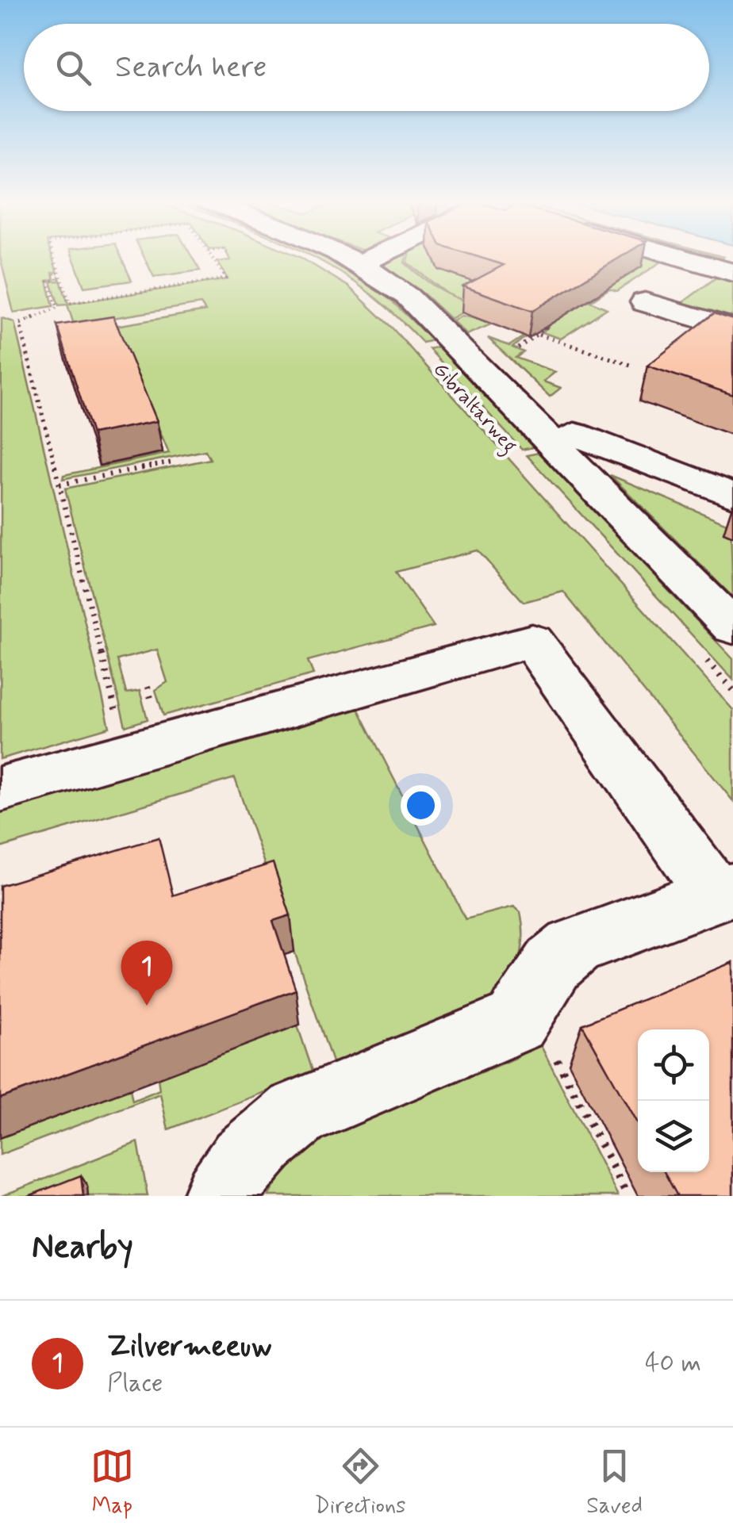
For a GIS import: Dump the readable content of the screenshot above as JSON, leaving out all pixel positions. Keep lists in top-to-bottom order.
{
  "streets": {
    "street": ["Gibraltarweg"]
  },
  "page": {
    "search": "Search here",
    "pins": "1",
    "heading": "Nearby",
    "list": [
      {
        "mark": "1",
        "name": "Zilvermeeuw",
        "note": "Place",
        "value": "40 m"
      }
    ],
    "nav": ["Map", "Directions", "Saved"]
  }
}
